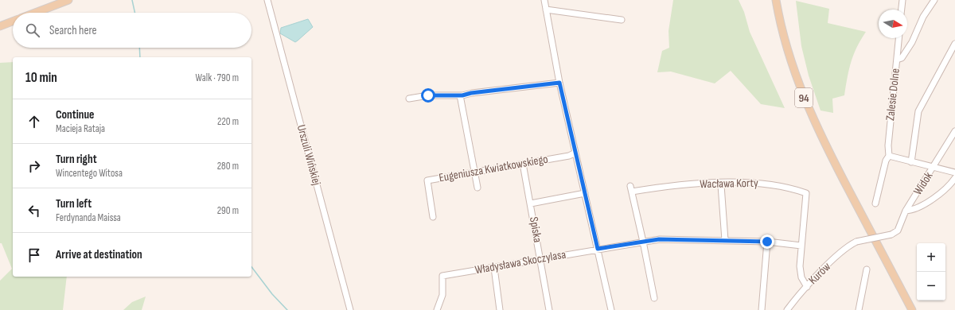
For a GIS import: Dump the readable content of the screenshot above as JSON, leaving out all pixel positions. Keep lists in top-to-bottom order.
{
  "streets": {
    "main road": ["94"],
    "street": [
      "Zalesie Dolne",
      "Urszuli Wińskiej",
      "Eugeniusza Kwiatkowskiego",
      "Wacława Korty",
      "Widok",
      "Spiska",
      "Władysława Skoczylasa",
      "Kurów"
    ]
  },
  "crossings": [
    ["Wacława Korty", "Władysława Skoczylasa"],
    ["Wacława Korty", "Kurów"],
    ["Widok", "Kurów"],
    ["Spiska", "Władysława Skoczylasa"]
  ],
  "north": "right",
  "page": {
    "search": "Search here",
    "heading": ["10 min", "Walk · 790 m"],
    "list": [
      ["Continue", "Macieja Rataja", "220 m"],
      ["Turn right", "Wincentego Witosa", "280 m"],
      ["Turn left", "Ferdynanda Maissa", "290 m"],
      "Arrive at destination"
    ],
    "map_buttons": ["+", "−"]
  }
}
